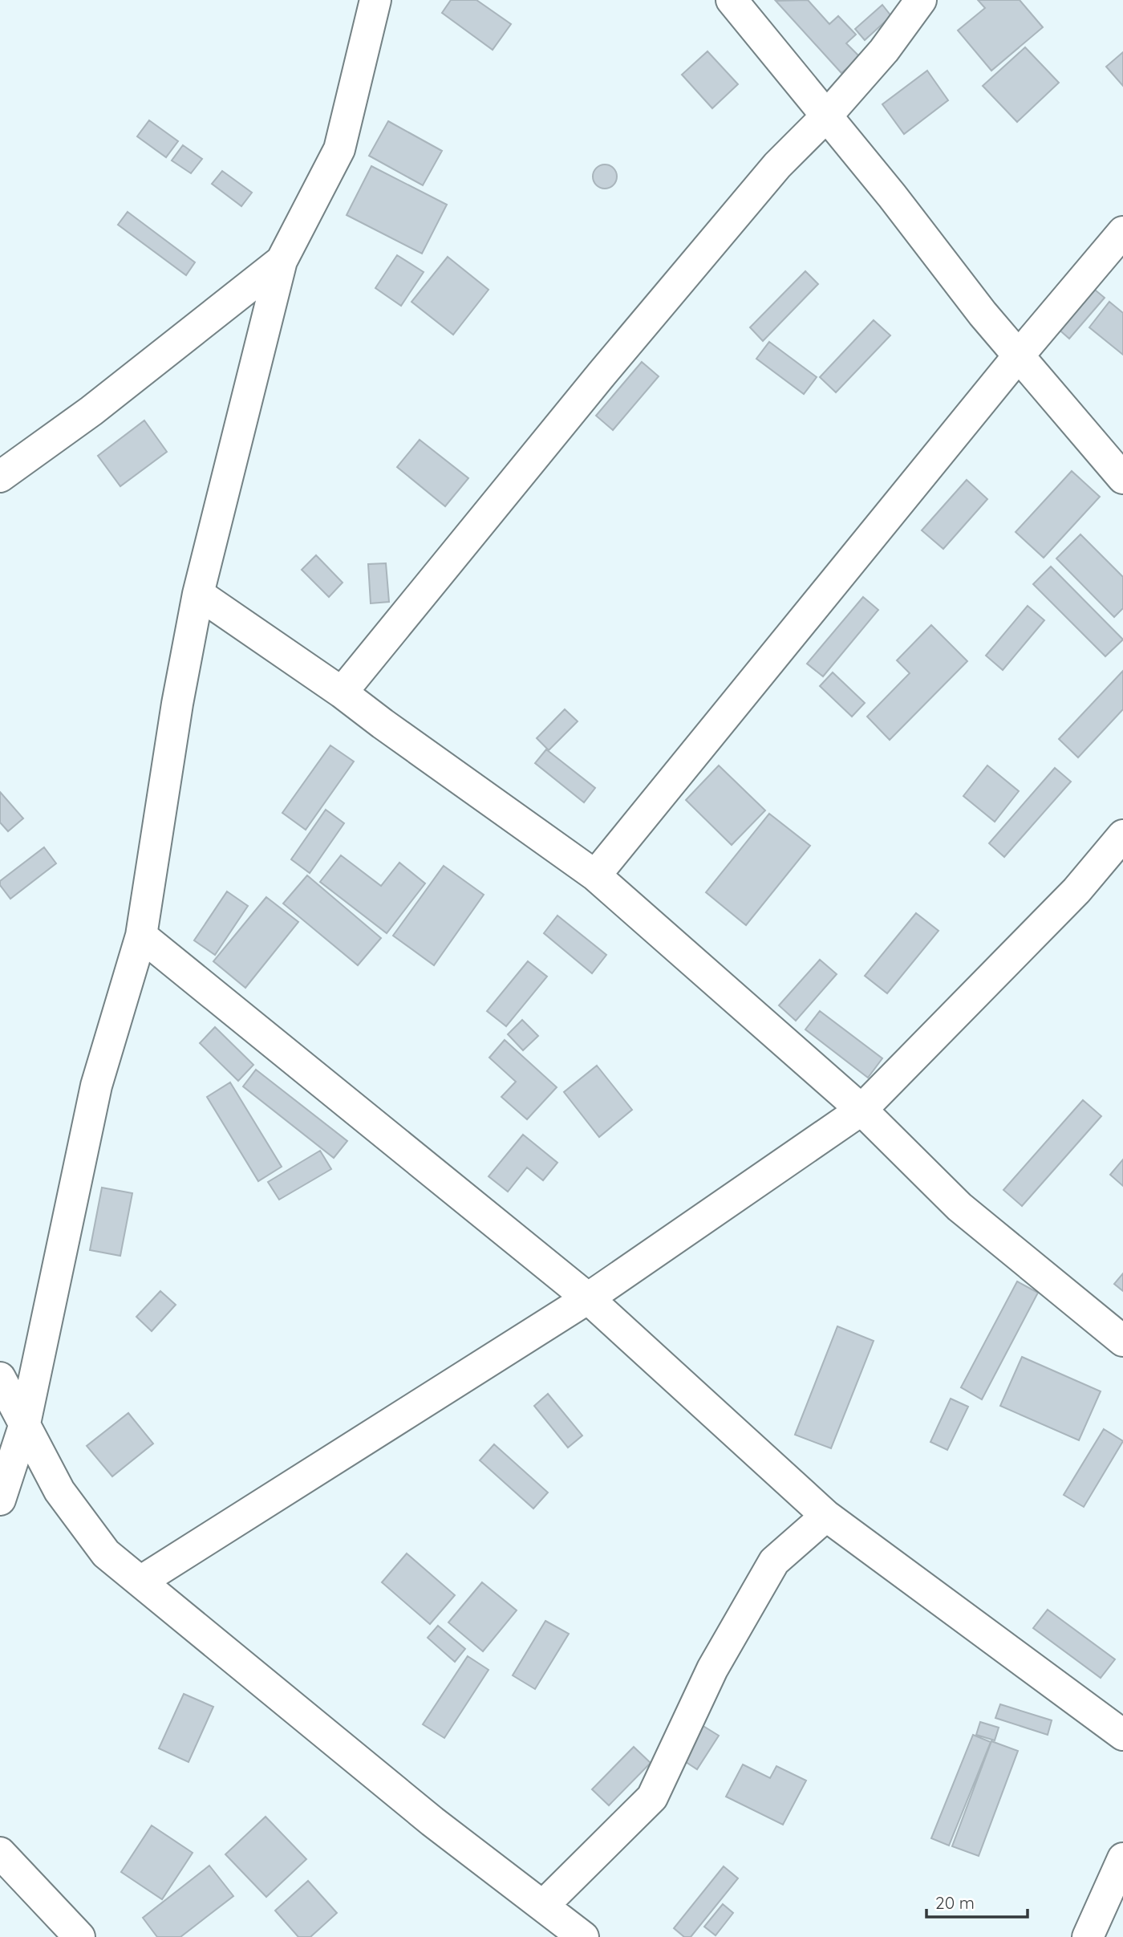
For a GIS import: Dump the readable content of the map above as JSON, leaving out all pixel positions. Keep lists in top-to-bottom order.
{
  "scale_bar": "20 m"
}
